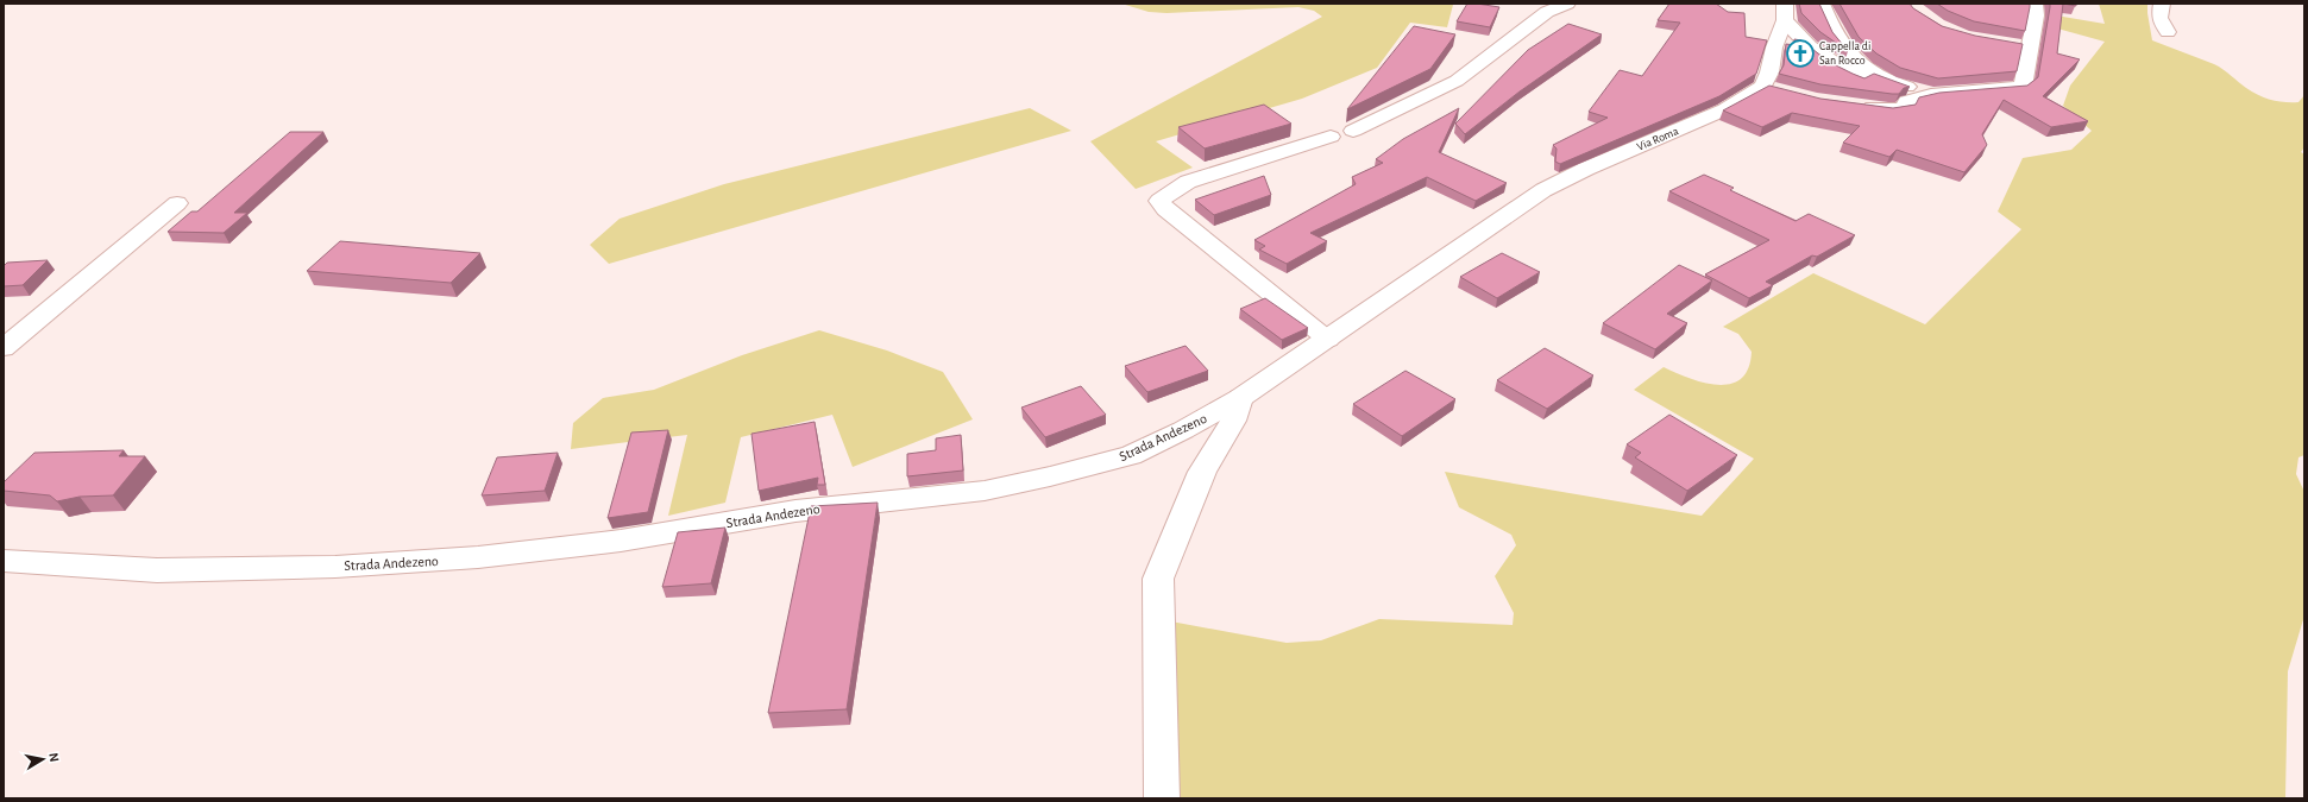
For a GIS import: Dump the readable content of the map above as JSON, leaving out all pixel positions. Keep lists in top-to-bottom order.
{
  "streets": {
    "street": ["Via Roma", "Strada Andezeno"]
  },
  "crossings": [
    ["Via Roma", "Strada Andezeno"]
  ],
  "places": {
    "church": ["Cappella di San Rocco"]
  },
  "north": "right"
}
